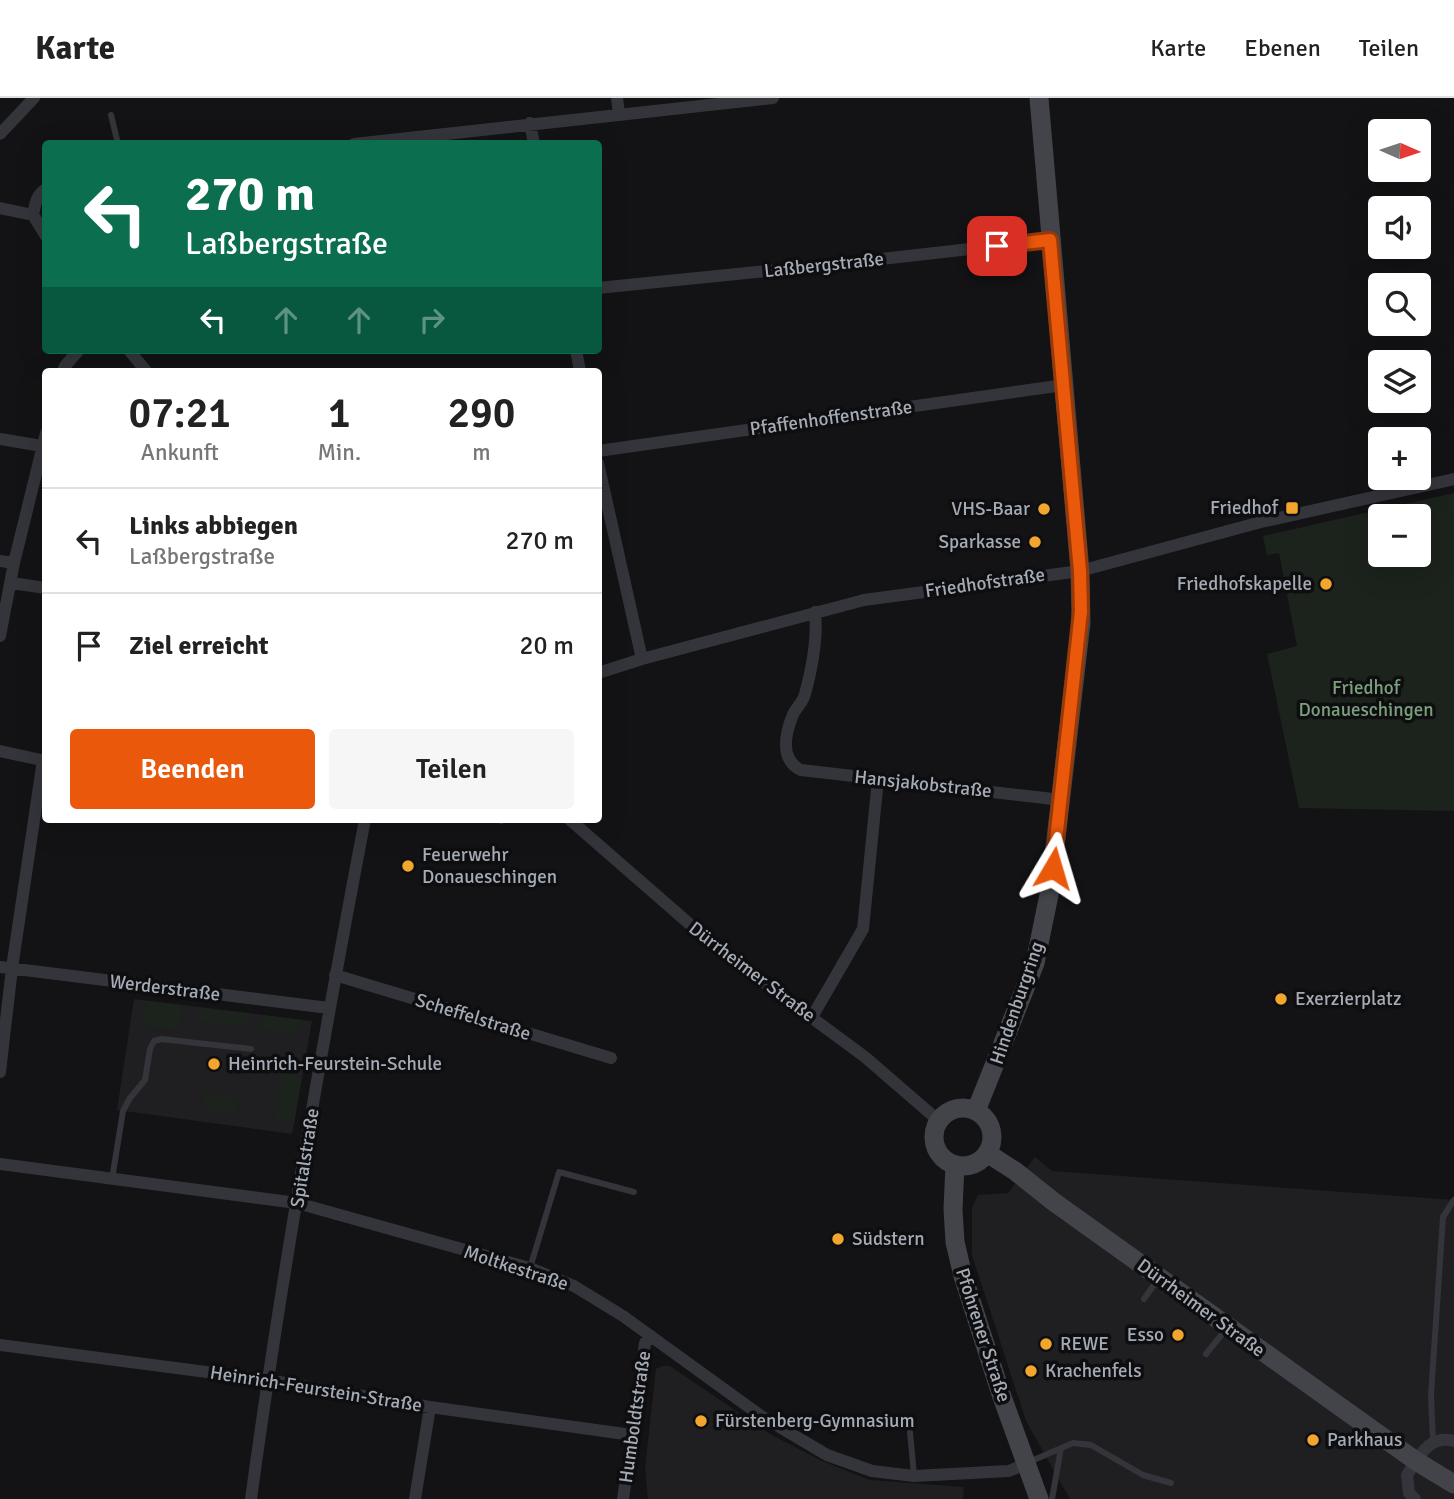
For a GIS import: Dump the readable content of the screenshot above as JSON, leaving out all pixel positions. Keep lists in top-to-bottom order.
{
  "streets": {
    "main road": ["Dürrheimer Straße", "Hindenburgring", "Pfohrener Straße"],
    "street": [
      "Laßbergstraße",
      "Pfaffenhoffenstraße",
      "Friedhofstraße",
      "Hansjakobstraße",
      "Werderstraße",
      "Scheffelstraße",
      "Spitalstraße",
      "Moltkestraße",
      "Heinrich-Feurstein-Straße",
      "Humboldtstraße"
    ]
  },
  "crossings": [
    ["Laßbergstraße", "Hindenburgring"],
    ["Pfaffenhoffenstraße", "Hindenburgring"],
    ["Friedhofstraße", "Hansjakobstraße"],
    ["Friedhofstraße", "Hindenburgring"],
    ["Hansjakobstraße", "Hindenburgring"],
    ["Dürrheimer Straße", "Hindenburgring"],
    ["Dürrheimer Straße", "Pfohrener Straße"],
    ["Werderstraße", "Spitalstraße"],
    ["Hindenburgring", "Pfohrener Straße"],
    ["Scheffelstraße", "Spitalstraße"],
    ["Spitalstraße", "Moltkestraße"],
    ["Spitalstraße", "Heinrich-Feurstein-Straße"],
    ["Moltkestraße", "Pfohrener Straße"],
    ["Moltkestraße", "Humboldtstraße"],
    ["Heinrich-Feurstein-Straße", "Humboldtstraße"]
  ],
  "parks": ["Friedhof Donaueschingen"],
  "places": {
    "transit": ["Friedhof"],
    "other": [
      "VHS-Baar",
      "Sparkasse",
      "Friedhofskapelle",
      "Feuerwehr Donaueschingen",
      "Exerzierplatz",
      "Heinrich-Feurstein-Schule",
      "Südstern",
      "Esso",
      "REWE",
      "Krachenfels",
      "Fürstenberg-Gymnasium",
      "Parkhaus"
    ]
  },
  "north": "right",
  "page": {
    "header": "Karte",
    "nav": ["Karte", "Ebenen", "Teilen"],
    "map_buttons": ["+", "−"],
    "turn": ["270 m", "Laßbergstraße"],
    "eta": [
      "07:21",
      "Ankunft",
      "1",
      "Min.",
      "290",
      "m"
    ],
    "list": [
      {
        "name": "Links abbiegen",
        "note": "Laßbergstraße",
        "value": "270 m"
      },
      {
        "name": "Ziel erreicht",
        "value": "20 m"
      }
    ],
    "buttons": ["Beenden", "Teilen"]
  }
}
